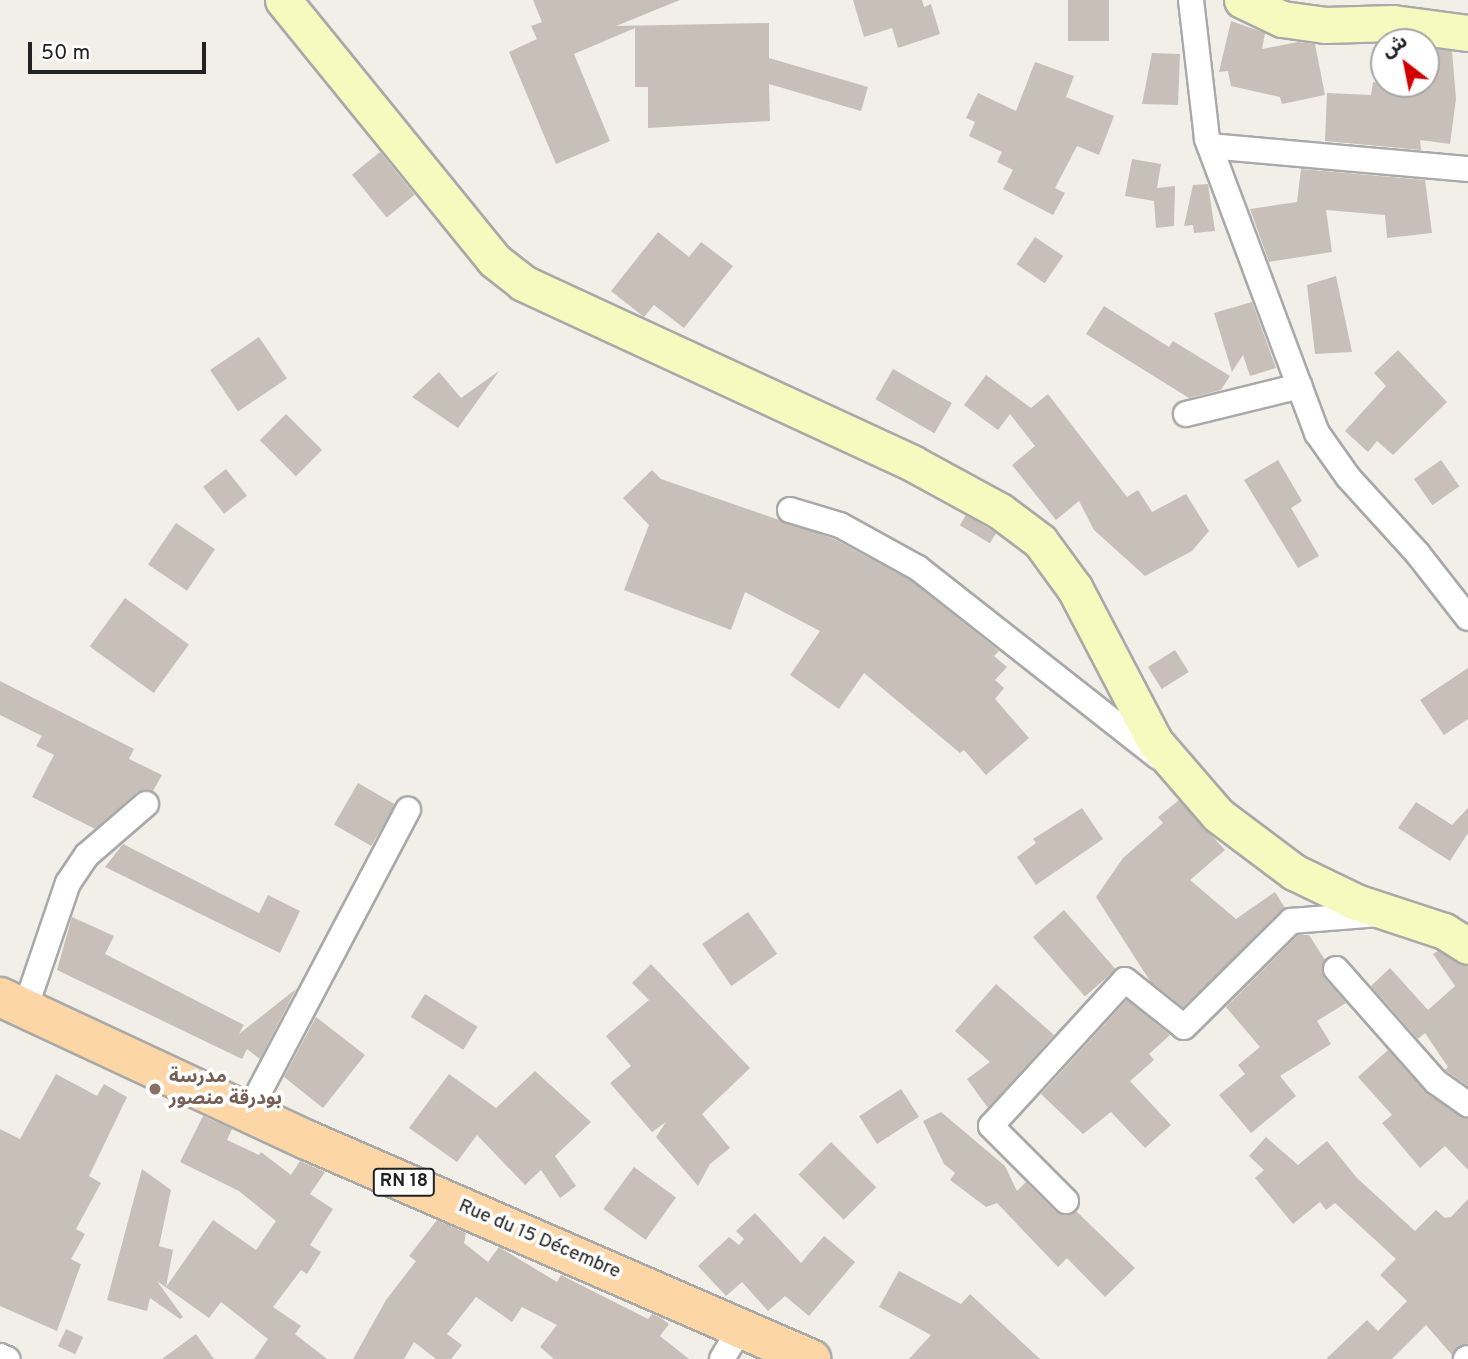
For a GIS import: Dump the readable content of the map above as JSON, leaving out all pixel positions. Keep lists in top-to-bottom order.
{
  "streets": {
    "main road": ["RN 18", "Rue du 15 Décembre"]
  },
  "places": ["مدرسة بودرقة منصور"],
  "scale_bar": "50 m",
  "north": "top left"
}
